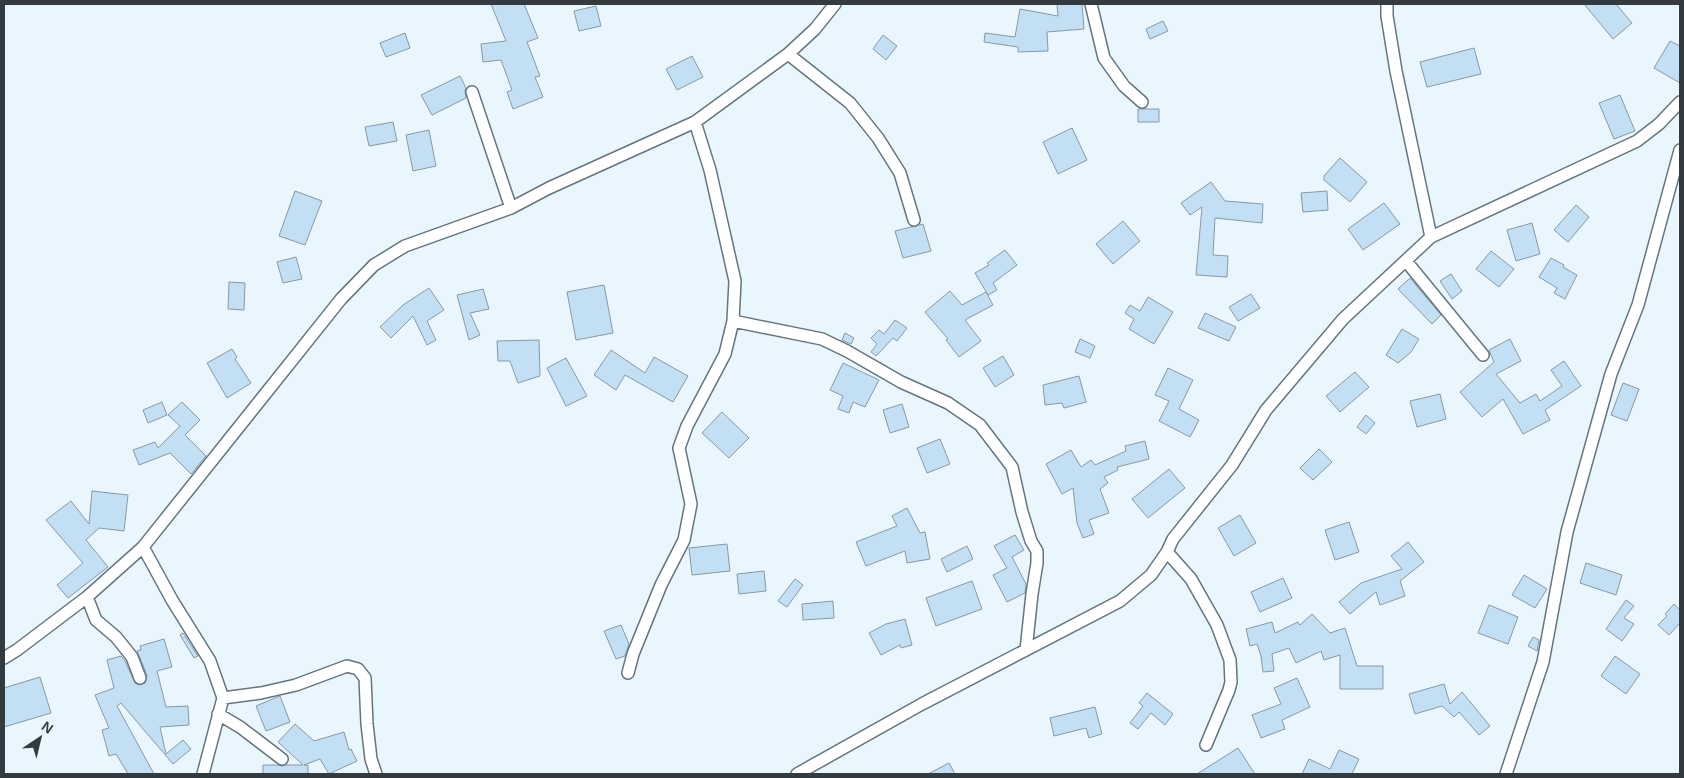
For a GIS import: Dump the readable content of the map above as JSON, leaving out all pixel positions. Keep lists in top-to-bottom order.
{
  "north": "top right"
}
